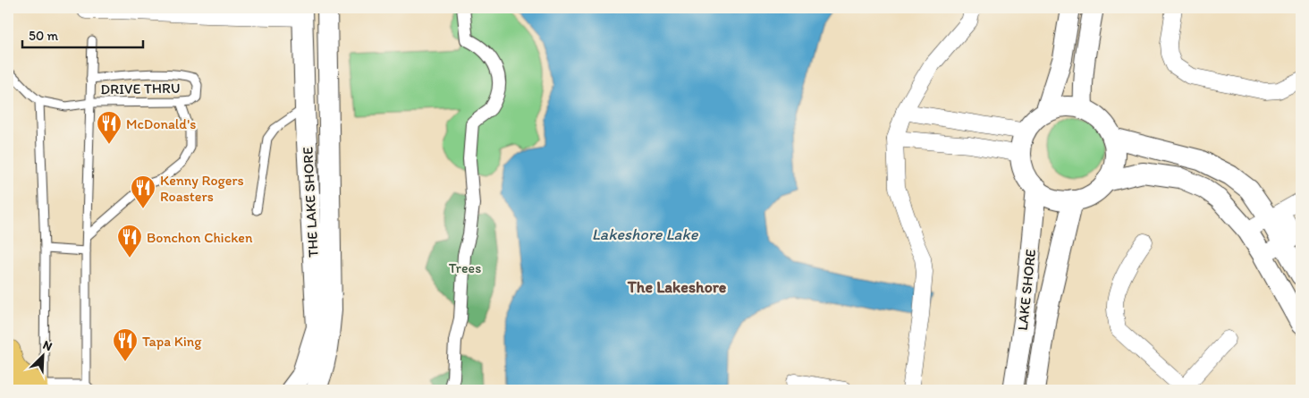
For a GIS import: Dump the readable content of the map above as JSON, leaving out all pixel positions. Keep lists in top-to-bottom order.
{
  "streets": {
    "street": ["THE LAKE SHORE", "LAKE SHORE"],
    "lane": ["DRIVE THRU"]
  },
  "districts": ["The Lakeshore"],
  "water": ["Lakeshore Lake"],
  "parks": ["Trees"],
  "places": {
    "restaurant": [
      "McDonald's",
      "Kenny Rogers Roasters",
      "Bonchon Chicken",
      "Tapa King"
    ]
  },
  "scale_bar": "50 m",
  "north": "top right"
}
